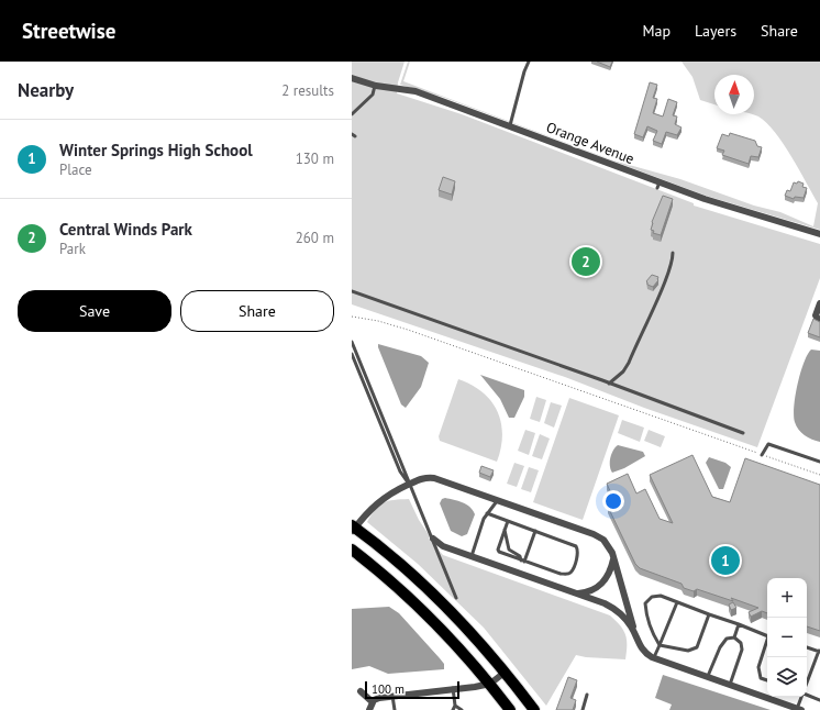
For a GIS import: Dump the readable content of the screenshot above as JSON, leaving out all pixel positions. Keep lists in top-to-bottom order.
{
  "streets": {
    "street": ["Orange Avenue"]
  },
  "scale_bar": "100 m",
  "north": "top",
  "page": {
    "header": "Streetwise",
    "nav": ["Map", "Layers", "Share"],
    "heading": ["Nearby", "2 results"],
    "list": [
      {
        "mark": "1",
        "name": "Winter Springs High School",
        "note": "Place",
        "value": "130 m"
      },
      {
        "mark": "2",
        "name": "Central Winds Park",
        "note": "Park",
        "value": "260 m"
      }
    ],
    "pins": ["2", "1"],
    "buttons": ["Save", "Share"],
    "map_buttons": ["+", "−"],
    "scale": "100 m"
  }
}
